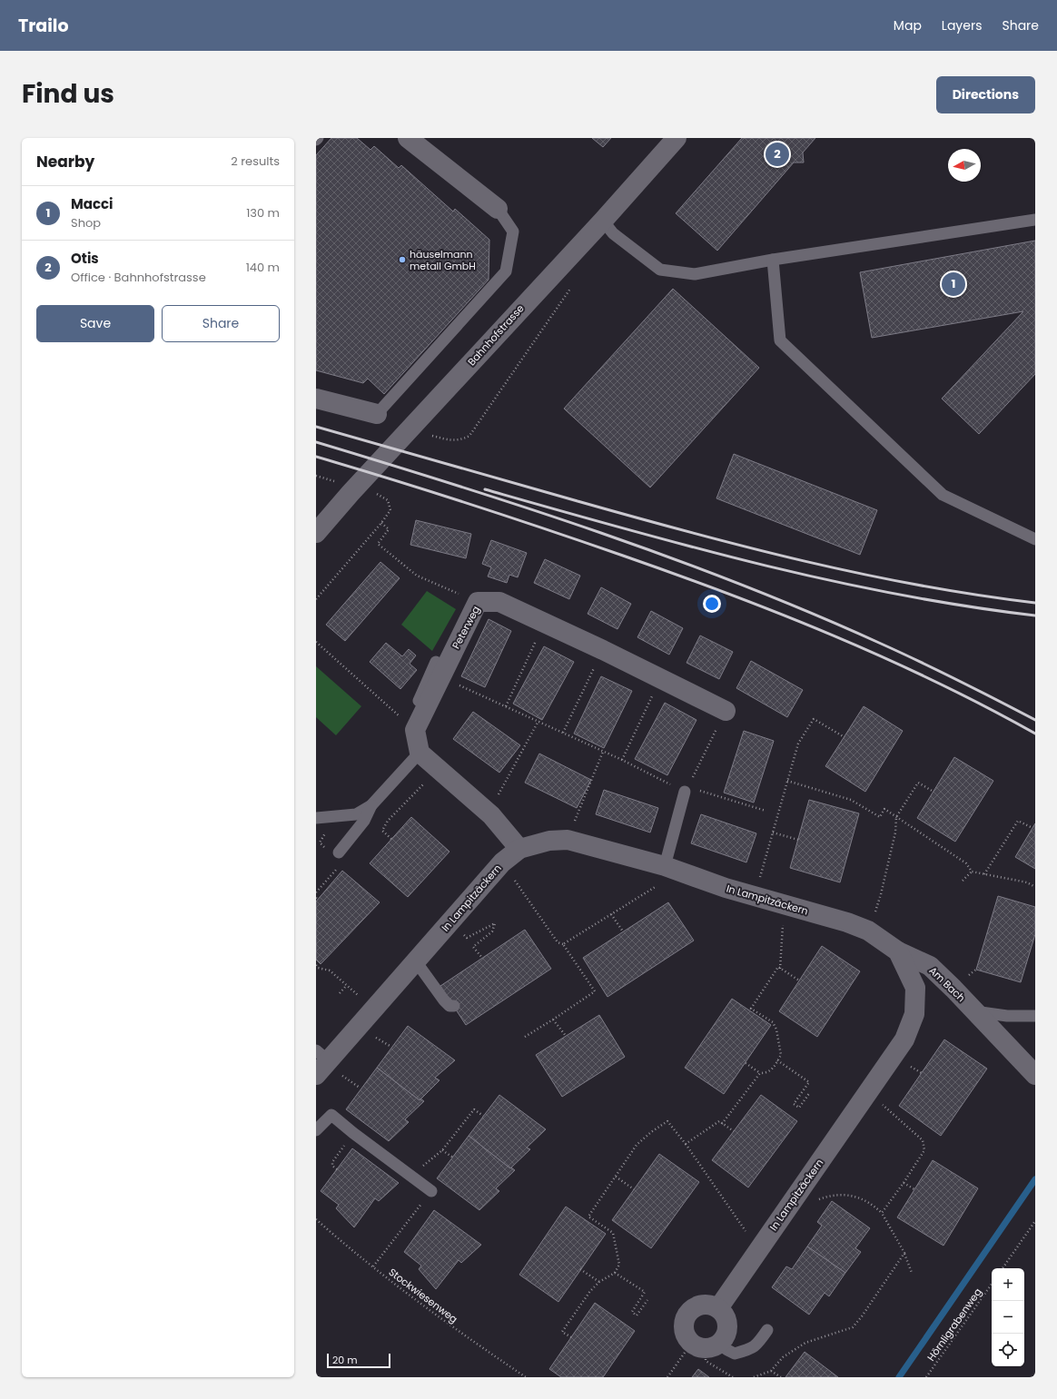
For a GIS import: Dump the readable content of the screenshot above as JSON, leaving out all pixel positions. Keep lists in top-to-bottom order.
{
  "streets": {
    "street": [
      "Bahnhofstrasse",
      "Peterweg",
      "In Lampitzäckern",
      "Am Bach"
    ],
    "path": ["Stockwiesenweg", "Hörnligrabenweg"]
  },
  "crossings": [
    ["In Lampitzäckern", "Am Bach"]
  ],
  "places": ["häuselmann metall GmbH"],
  "scale_bar": "20 m",
  "north": "left",
  "page": {
    "header": "Trailo",
    "nav": ["Map", "Layers", "Share"],
    "title": "Find us",
    "buttons": [
      "Directions",
      ["Save", "Share"]
    ],
    "heading": ["Nearby", "2 results"],
    "pins": ["2", "1"],
    "list": [
      {
        "mark": "1",
        "name": "Macci",
        "note": "Shop",
        "value": "130 m"
      },
      {
        "mark": "2",
        "name": "Otis",
        "note": "Office · Bahnhofstrasse",
        "value": "140 m"
      }
    ],
    "map_buttons": ["+", "−"],
    "scale": "20 m"
  }
}
